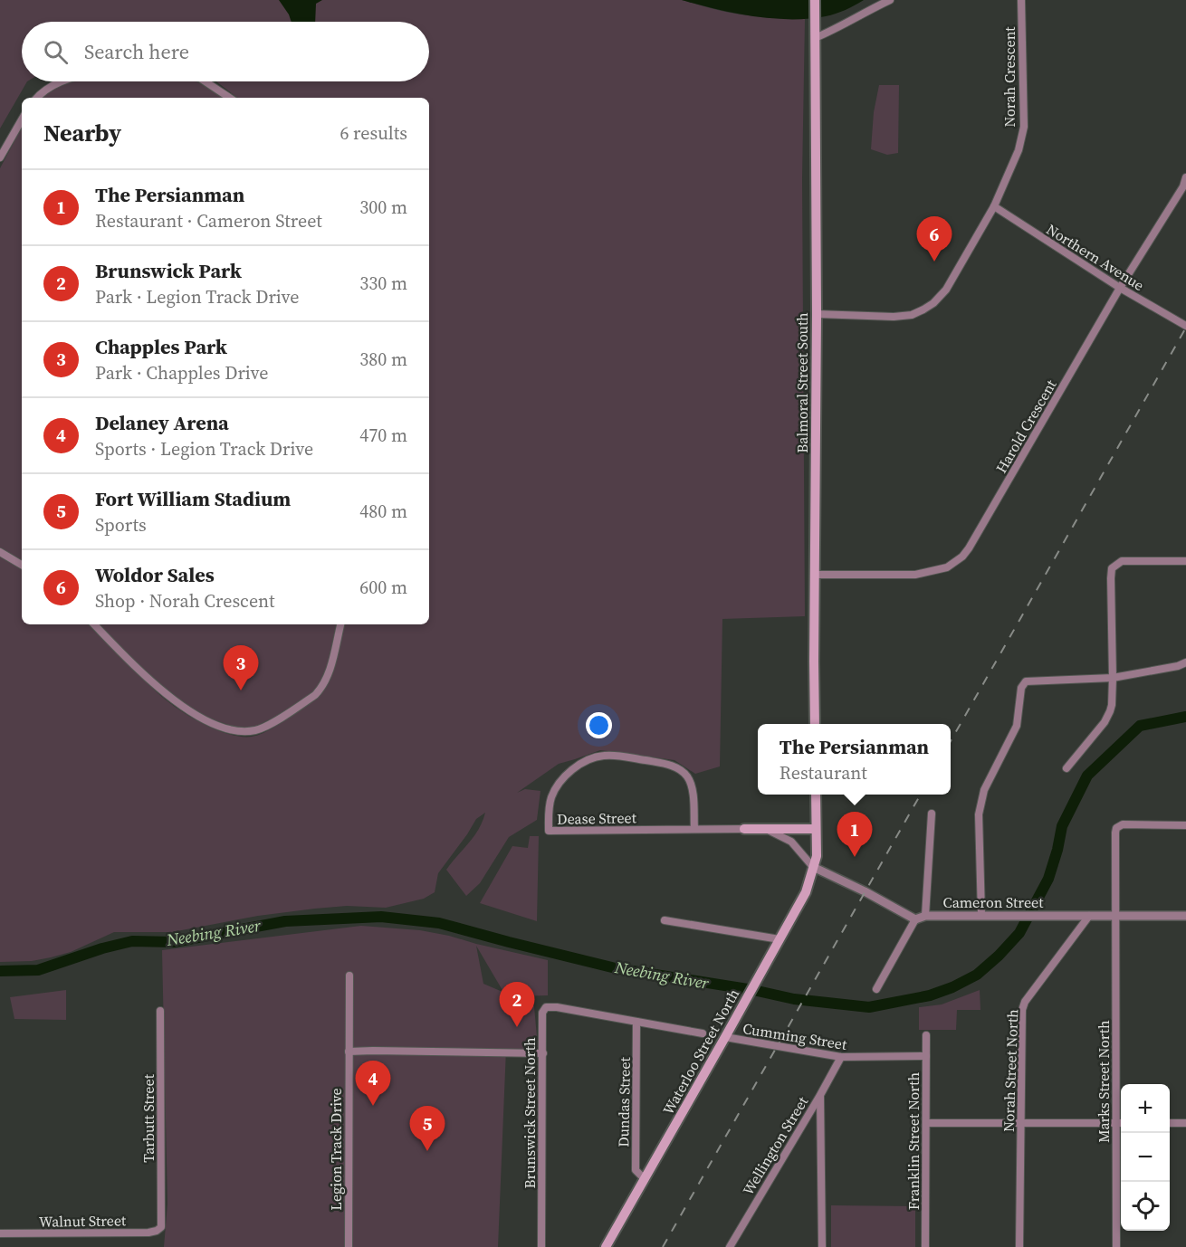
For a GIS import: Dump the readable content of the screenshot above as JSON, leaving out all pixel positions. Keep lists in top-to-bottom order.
{
  "streets": {
    "main road": ["Balmoral Street South", "Waterloo Street North"],
    "street": [
      "Norah Crescent",
      "Northern Avenue",
      "Harold Crescent",
      "Dease Street",
      "Cameron Street",
      "Cumming Street",
      "Norah Street North",
      "Marks Street North",
      "Dundas Street",
      "Brunswick Street North",
      "Tarbutt Street",
      "Franklin Street North",
      "Wellington Street",
      "Legion Track Drive",
      "Walnut Street"
    ]
  },
  "crossings": [
    ["Norah Crescent", "Northern Avenue"],
    ["Norah Crescent", "Balmoral Street South"],
    ["Northern Avenue", "Harold Crescent"],
    ["Balmoral Street South", "Harold Crescent"],
    ["Dease Street", "Waterloo Street North"],
    ["Cameron Street", "Norah Street North"],
    ["Cameron Street", "Marks Street North"],
    ["Cumming Street", "Waterloo Street North"],
    ["Cumming Street", "Franklin Street North"],
    ["Cumming Street", "Wellington Street"],
    ["Waterloo Street North", "Dundas Street"],
    ["Dundas Street", "Brunswick Street North"],
    ["Tarbutt Street", "Walnut Street"]
  ],
  "water": ["Neebing River"],
  "page": {
    "search": "Search here",
    "heading": ["Nearby", "6 results"],
    "list": [
      {
        "mark": "1",
        "name": "The Persianman",
        "note": "Restaurant · Cameron Street",
        "value": "300 m"
      },
      {
        "mark": "2",
        "name": "Brunswick Park",
        "note": "Park · Legion Track Drive",
        "value": "330 m"
      },
      {
        "mark": "3",
        "name": "Chapples Park",
        "note": "Park · Chapples Drive",
        "value": "380 m"
      },
      {
        "mark": "4",
        "name": "Delaney Arena",
        "note": "Sports · Legion Track Drive",
        "value": "470 m"
      },
      {
        "mark": "5",
        "name": "Fort William Stadium",
        "note": "Sports",
        "value": "480 m"
      },
      {
        "mark": "6",
        "name": "Woldor Sales",
        "note": "Shop · Norah Crescent",
        "value": "600 m"
      }
    ],
    "pins": [
      "6",
      "3",
      "1",
      "2",
      "4",
      "5"
    ],
    "popup": ["The Persianman", "Restaurant"],
    "map_buttons": ["+", "−"]
  }
}
